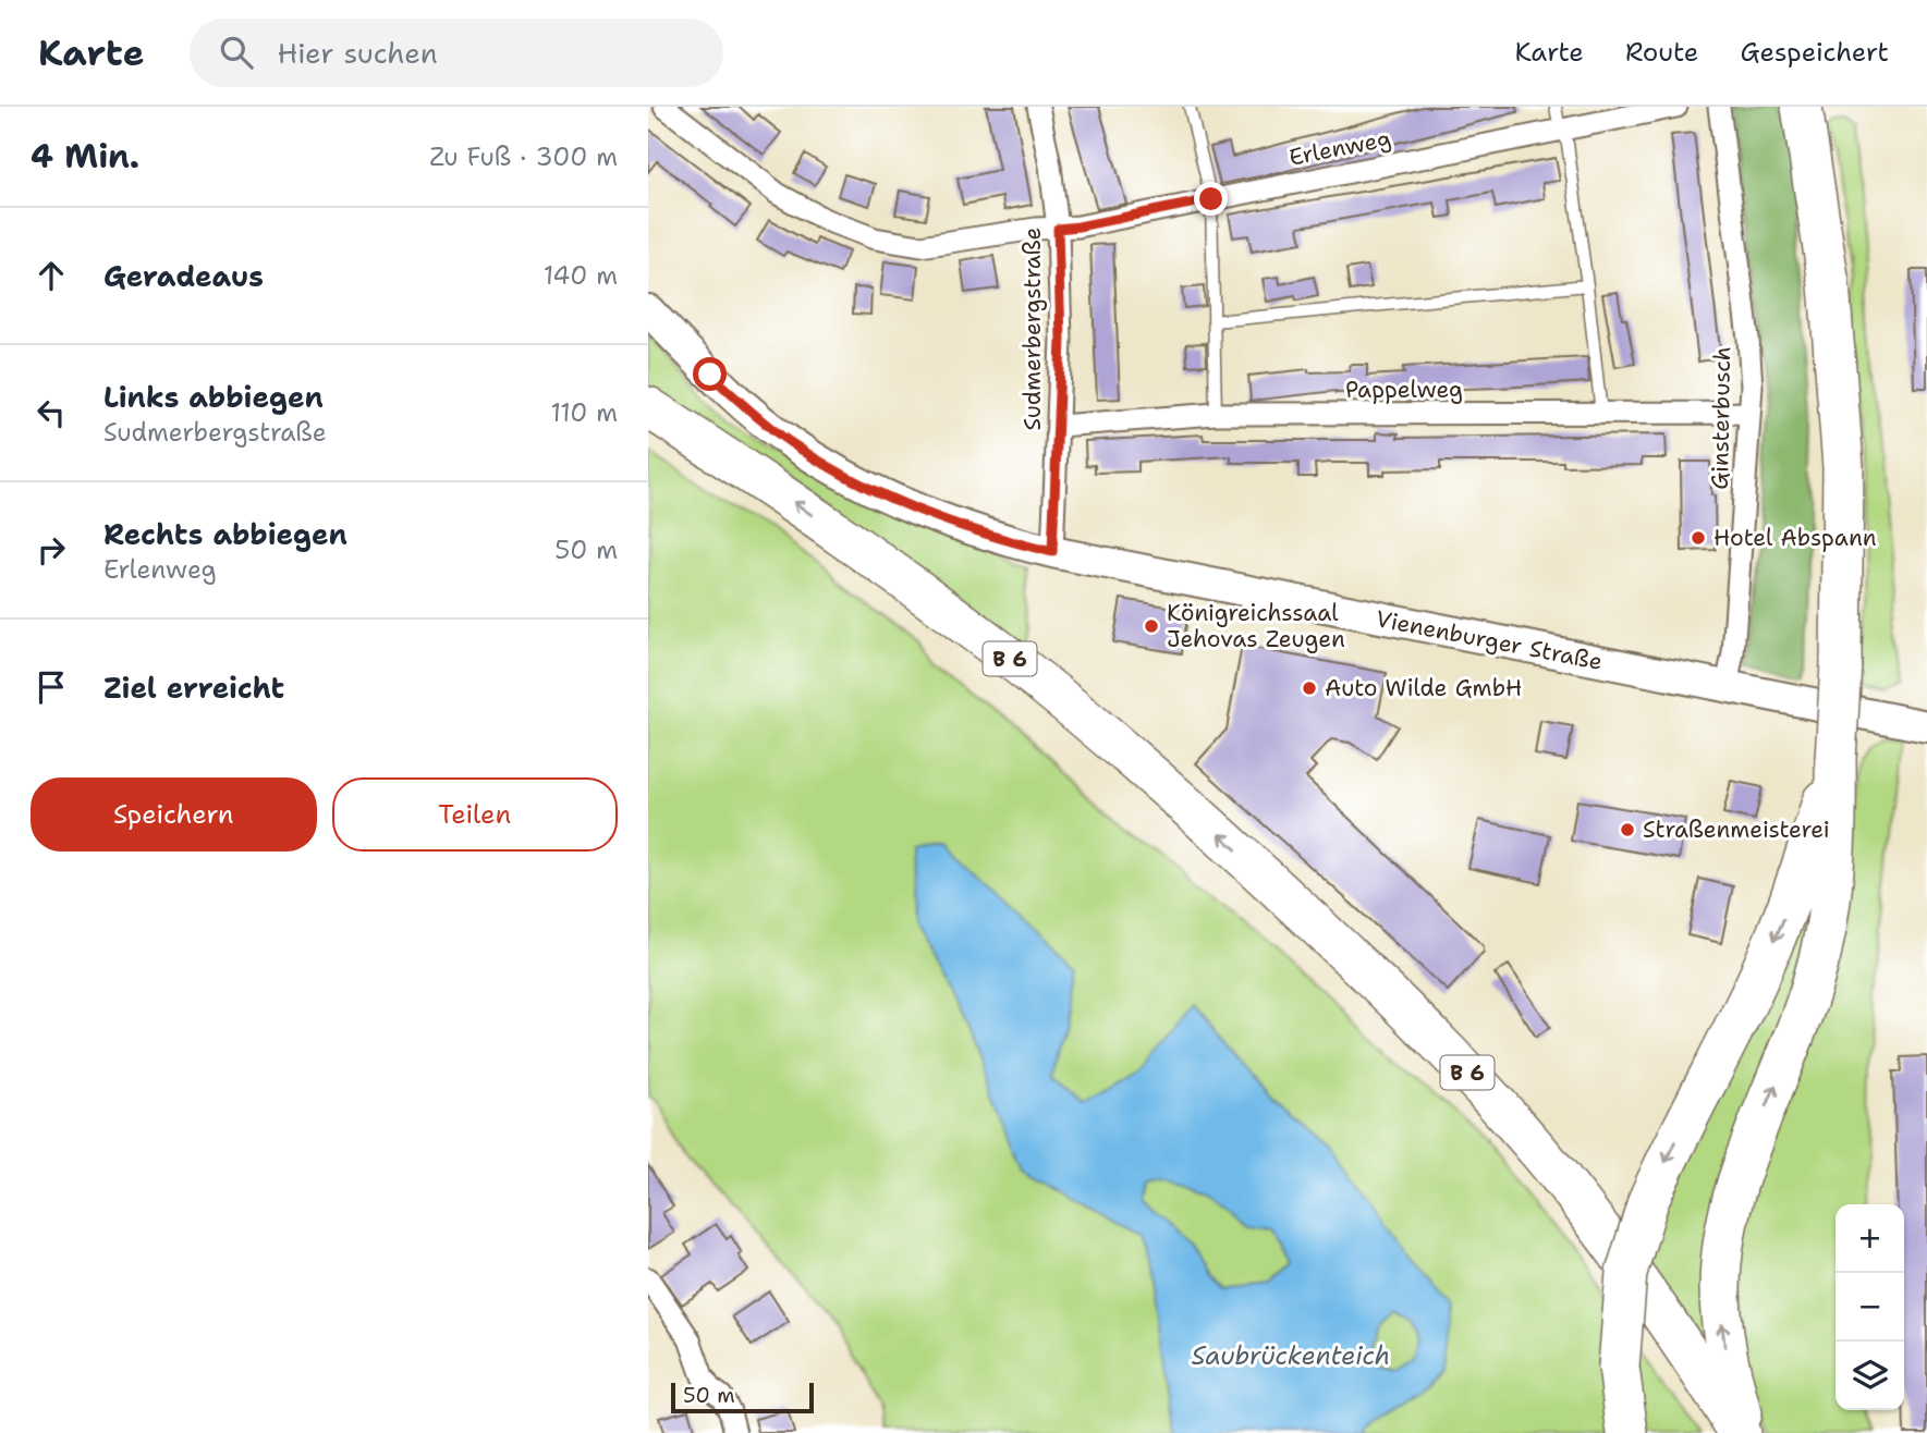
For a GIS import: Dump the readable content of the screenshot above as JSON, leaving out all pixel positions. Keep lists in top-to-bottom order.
{
  "streets": {
    "highway": ["B 6"],
    "street": [
      "Erlenweg",
      "Sudmerbergstraße",
      "Pappelweg",
      "Ginsterbusch",
      "Vienenburger Straße"
    ]
  },
  "crossings": [
    ["Erlenweg", "Sudmerbergstraße"],
    ["Sudmerbergstraße", "Pappelweg"],
    ["Sudmerbergstraße", "Vienenburger Straße"],
    ["Pappelweg", "Ginsterbusch"],
    ["Ginsterbusch", "Vienenburger Straße"]
  ],
  "water": ["Saubrückenteich"],
  "places": [
    "Hotel Abspann",
    "Königreichssaal Jehovas Zeugen",
    "Auto Wilde GmbH",
    "Straßenmeisterei"
  ],
  "scale_bar": "50 m",
  "page": {
    "header": "Karte",
    "search": "Hier suchen",
    "nav": ["Karte", "Route", "Gespeichert"],
    "heading": ["4 Min.", "Zu Fuß · 300 m"],
    "list": [
      ["Geradeaus", "140 m"],
      ["Links abbiegen", "Sudmerbergstraße", "110 m"],
      ["Rechts abbiegen", "Erlenweg", "50 m"],
      "Ziel erreicht"
    ],
    "buttons": ["Speichern", "Teilen"],
    "map_buttons": ["+", "−"],
    "scale": "50 m"
  }
}
